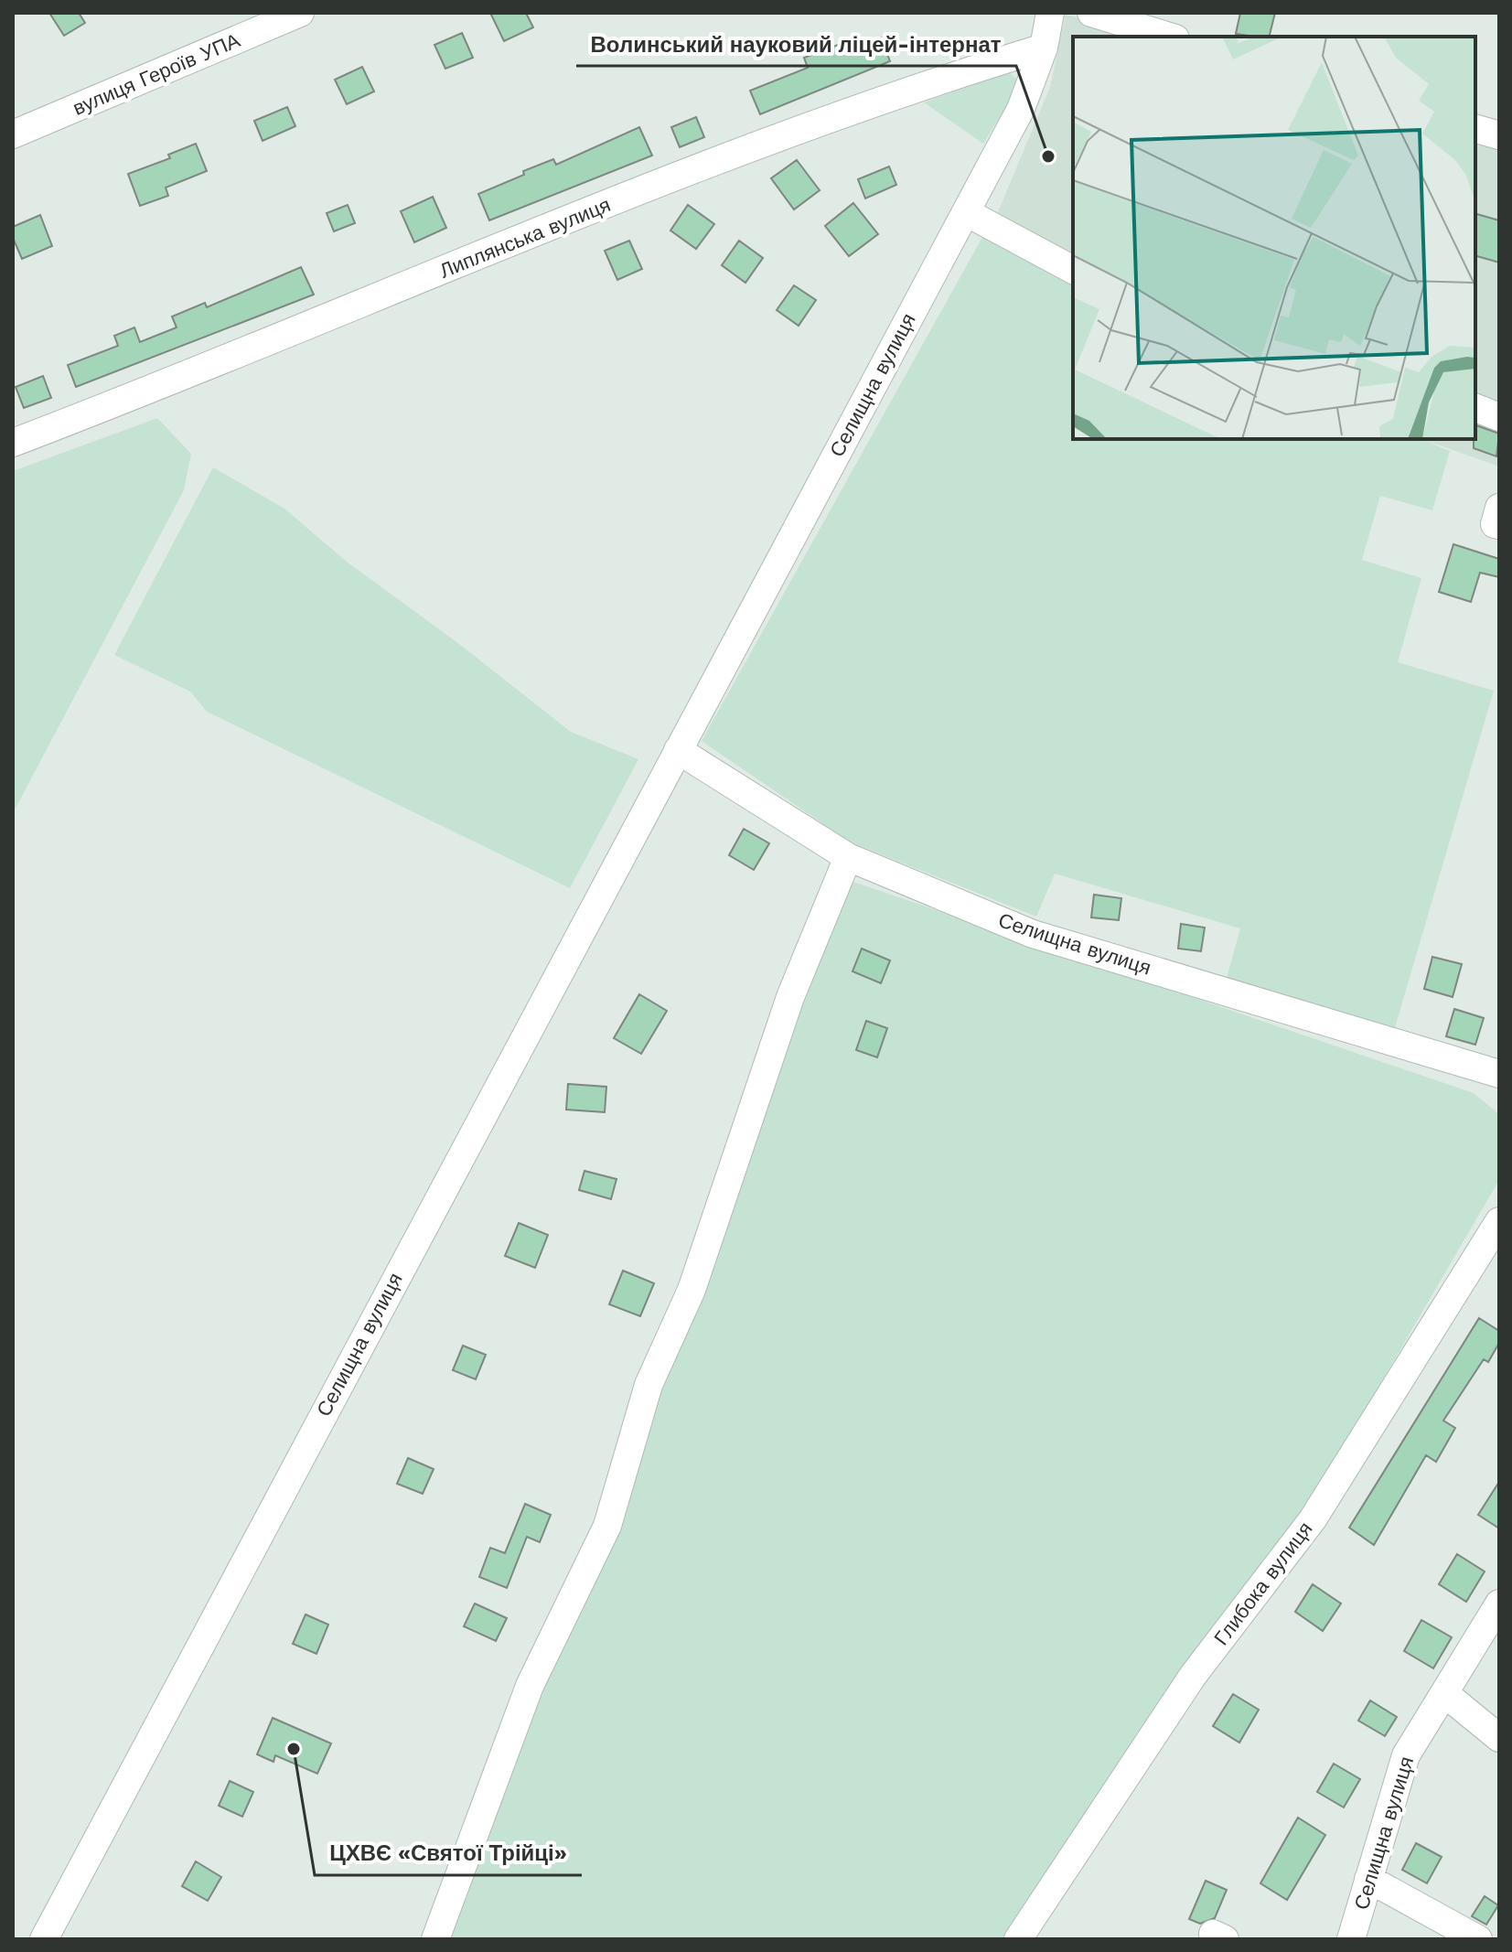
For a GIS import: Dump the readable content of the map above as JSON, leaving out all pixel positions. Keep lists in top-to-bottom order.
{
  "streets": {
    "street": [
      "вулиця Героїв УПА",
      "Липлянська вулиця",
      "Селищна вулиця",
      "Глибока вулиця"
    ]
  },
  "crossings": [
    ["Липлянська вулиця", "Селищна вулиця"]
  ],
  "places": ["Волинський науковий ліцей-інтернат", "ЦХВЄ «Святої Трійці»"]
}
